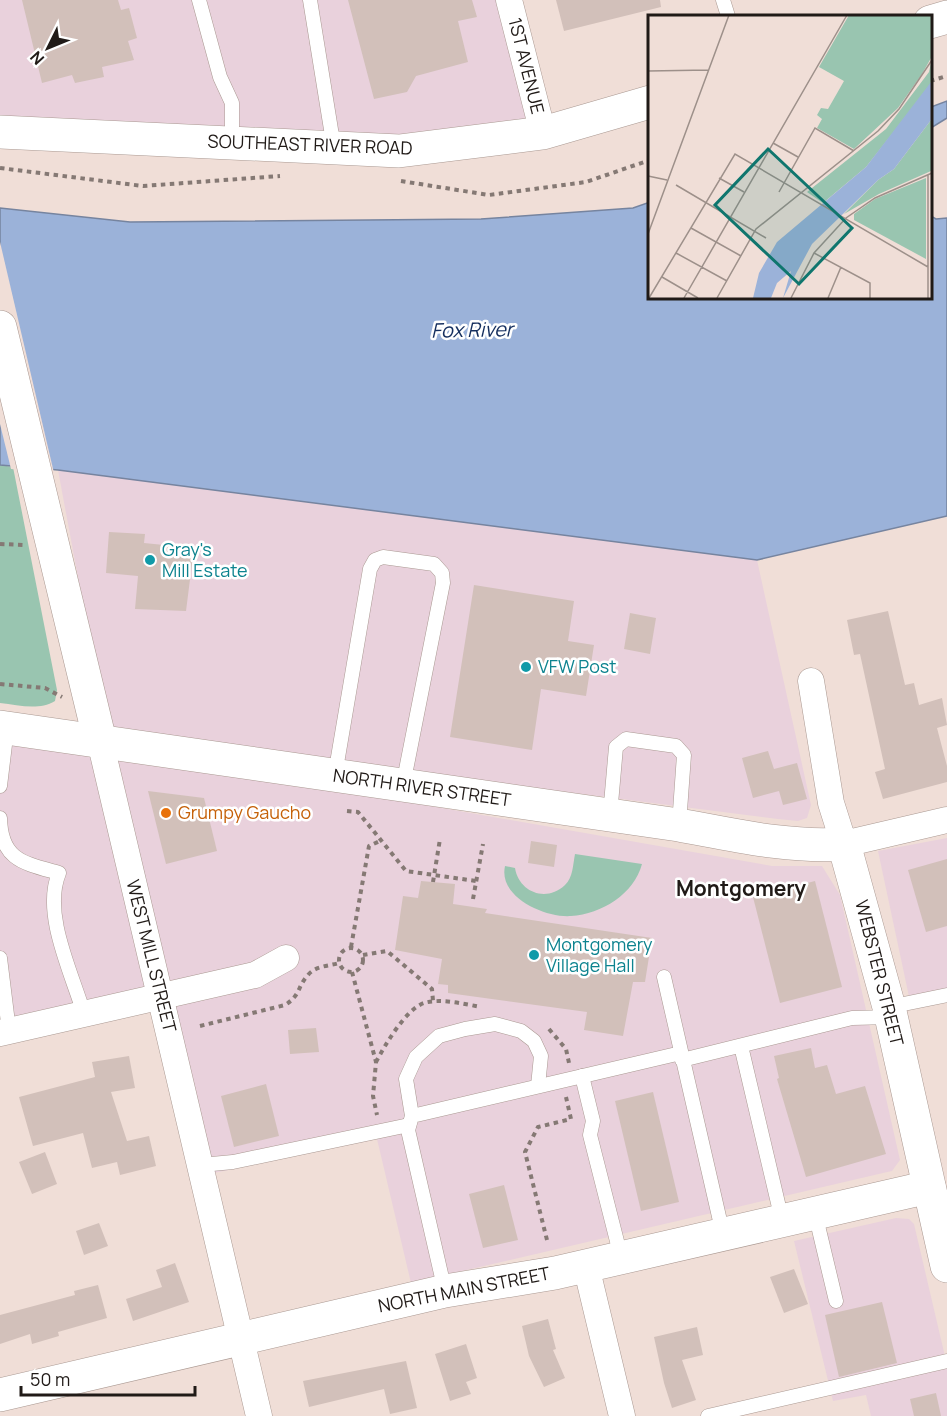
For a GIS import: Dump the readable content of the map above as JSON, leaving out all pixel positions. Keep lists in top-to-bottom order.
{
  "streets": {
    "street": [
      "1ST AVENUE",
      "SOUTHEAST RIVER ROAD",
      "NORTH RIVER STREET",
      "WEST MILL STREET",
      "WEBSTER STREET",
      "NORTH MAIN STREET"
    ]
  },
  "crossings": [
    ["1ST AVENUE", "SOUTHEAST RIVER ROAD"],
    ["NORTH RIVER STREET", "WEST MILL STREET"],
    ["NORTH RIVER STREET", "WEBSTER STREET"],
    ["WEST MILL STREET", "NORTH MAIN STREET"],
    ["WEBSTER STREET", "NORTH MAIN STREET"]
  ],
  "districts": ["Montgomery"],
  "water": ["Fox River"],
  "places": [
    "Gray's Mill Estate",
    "VFW Post",
    "Grumpy Gaucho",
    "Montgomery Village Hall"
  ],
  "scale_bar": "50 m",
  "north": "bottom left"
}
